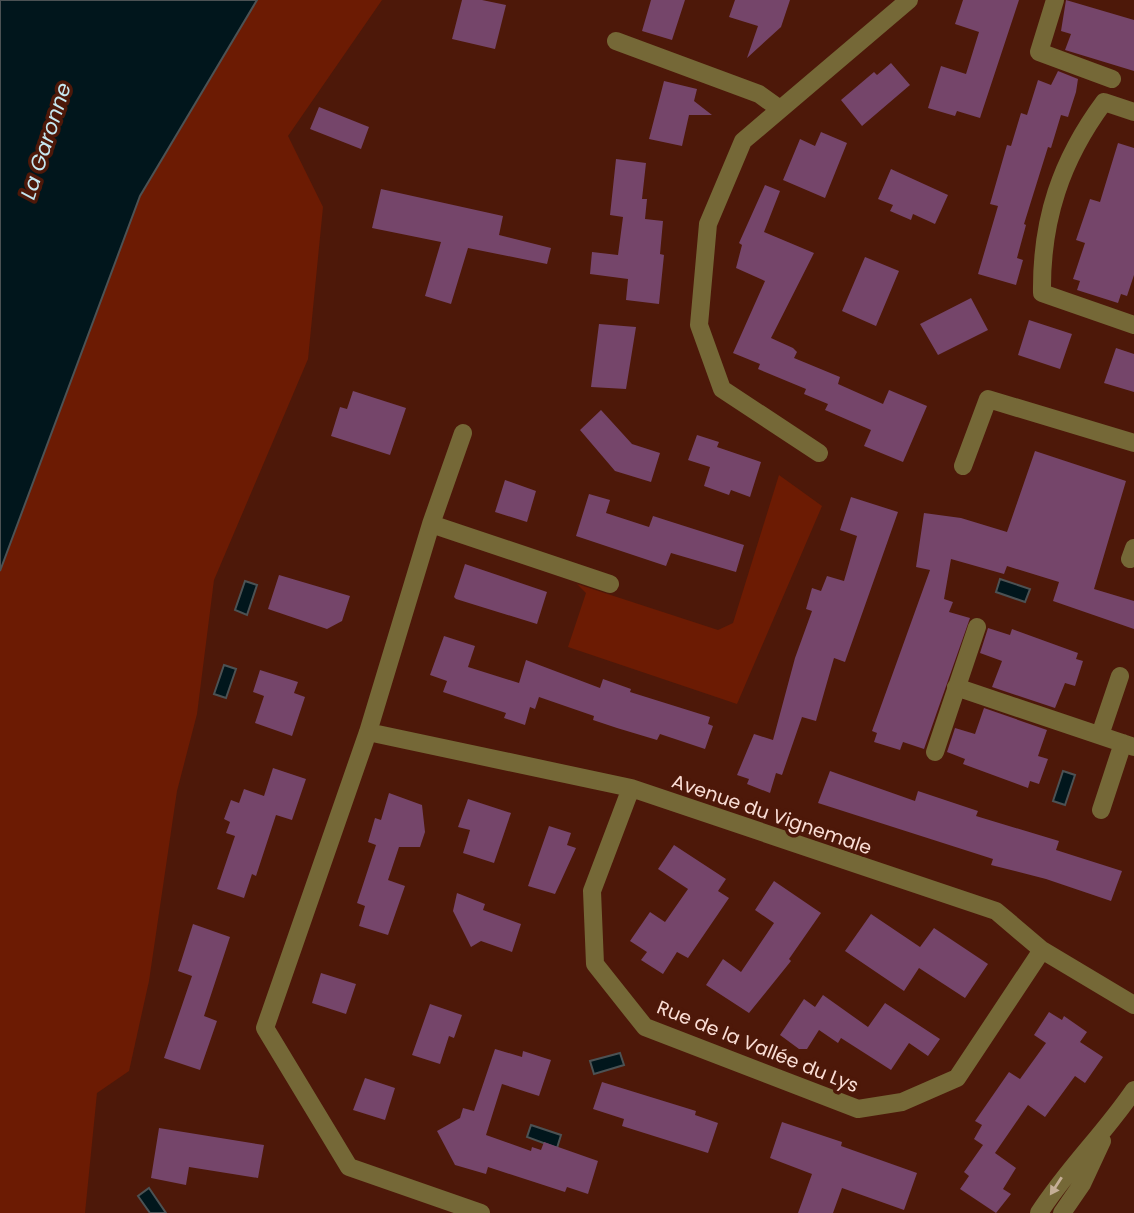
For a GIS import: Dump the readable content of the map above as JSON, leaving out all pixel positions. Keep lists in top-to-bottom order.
{
  "streets": {
    "street": ["Avenue du Vignemale", "Rue de la Vallée du Lys"]
  },
  "crossings": [
    ["Avenue du Vignemale", "Rue de la Vallée du Lys"]
  ],
  "water": ["La Garonne"]
}
